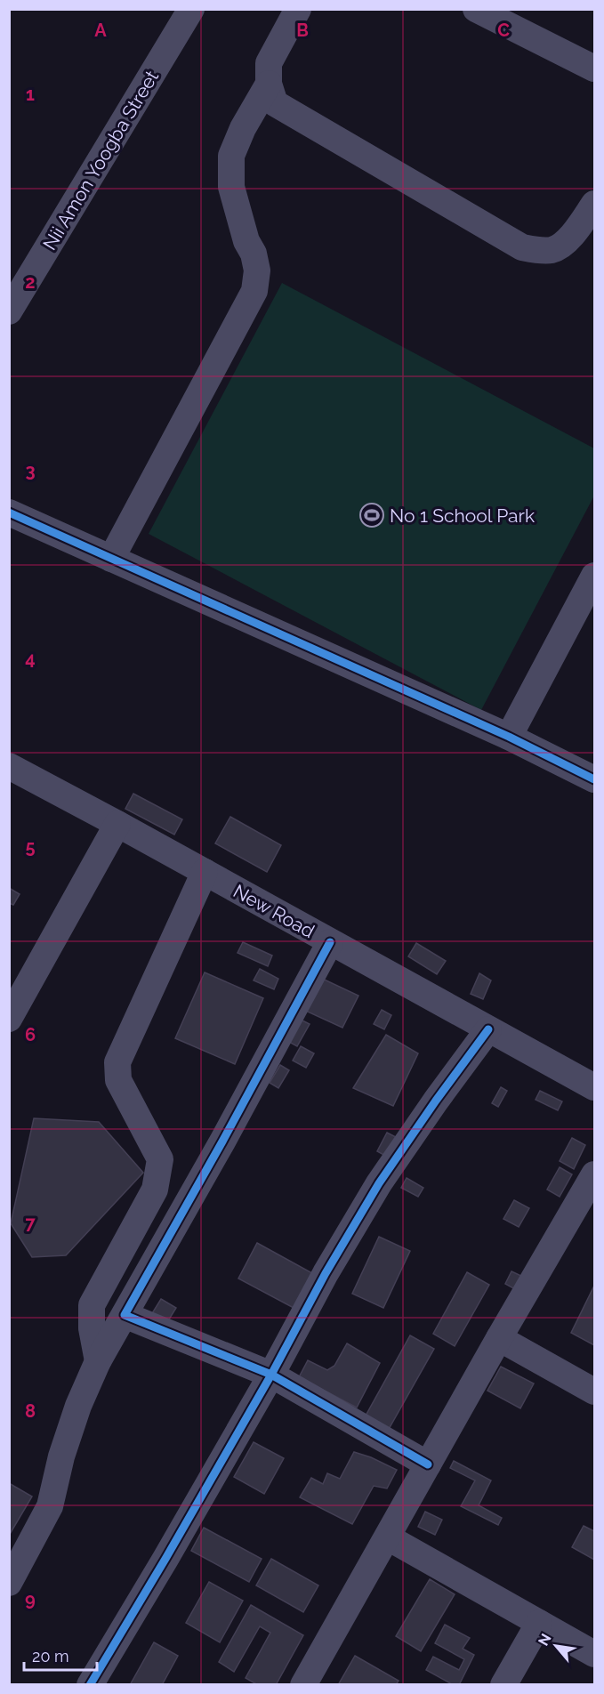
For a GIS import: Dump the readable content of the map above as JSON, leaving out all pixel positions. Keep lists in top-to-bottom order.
{
  "streets": {
    "street": ["Nii Amon Yoogba Street", "New Road"]
  },
  "places": {
    "sports": ["No 1 School Park"]
  },
  "scale_bar": "20 m",
  "north": "top left",
  "grid": {
    "columns": ["A", "B", "C"],
    "rows": [
      "1",
      "2",
      "3",
      "4",
      "5",
      "6",
      "7",
      "8",
      "9"
    ]
  }
}
